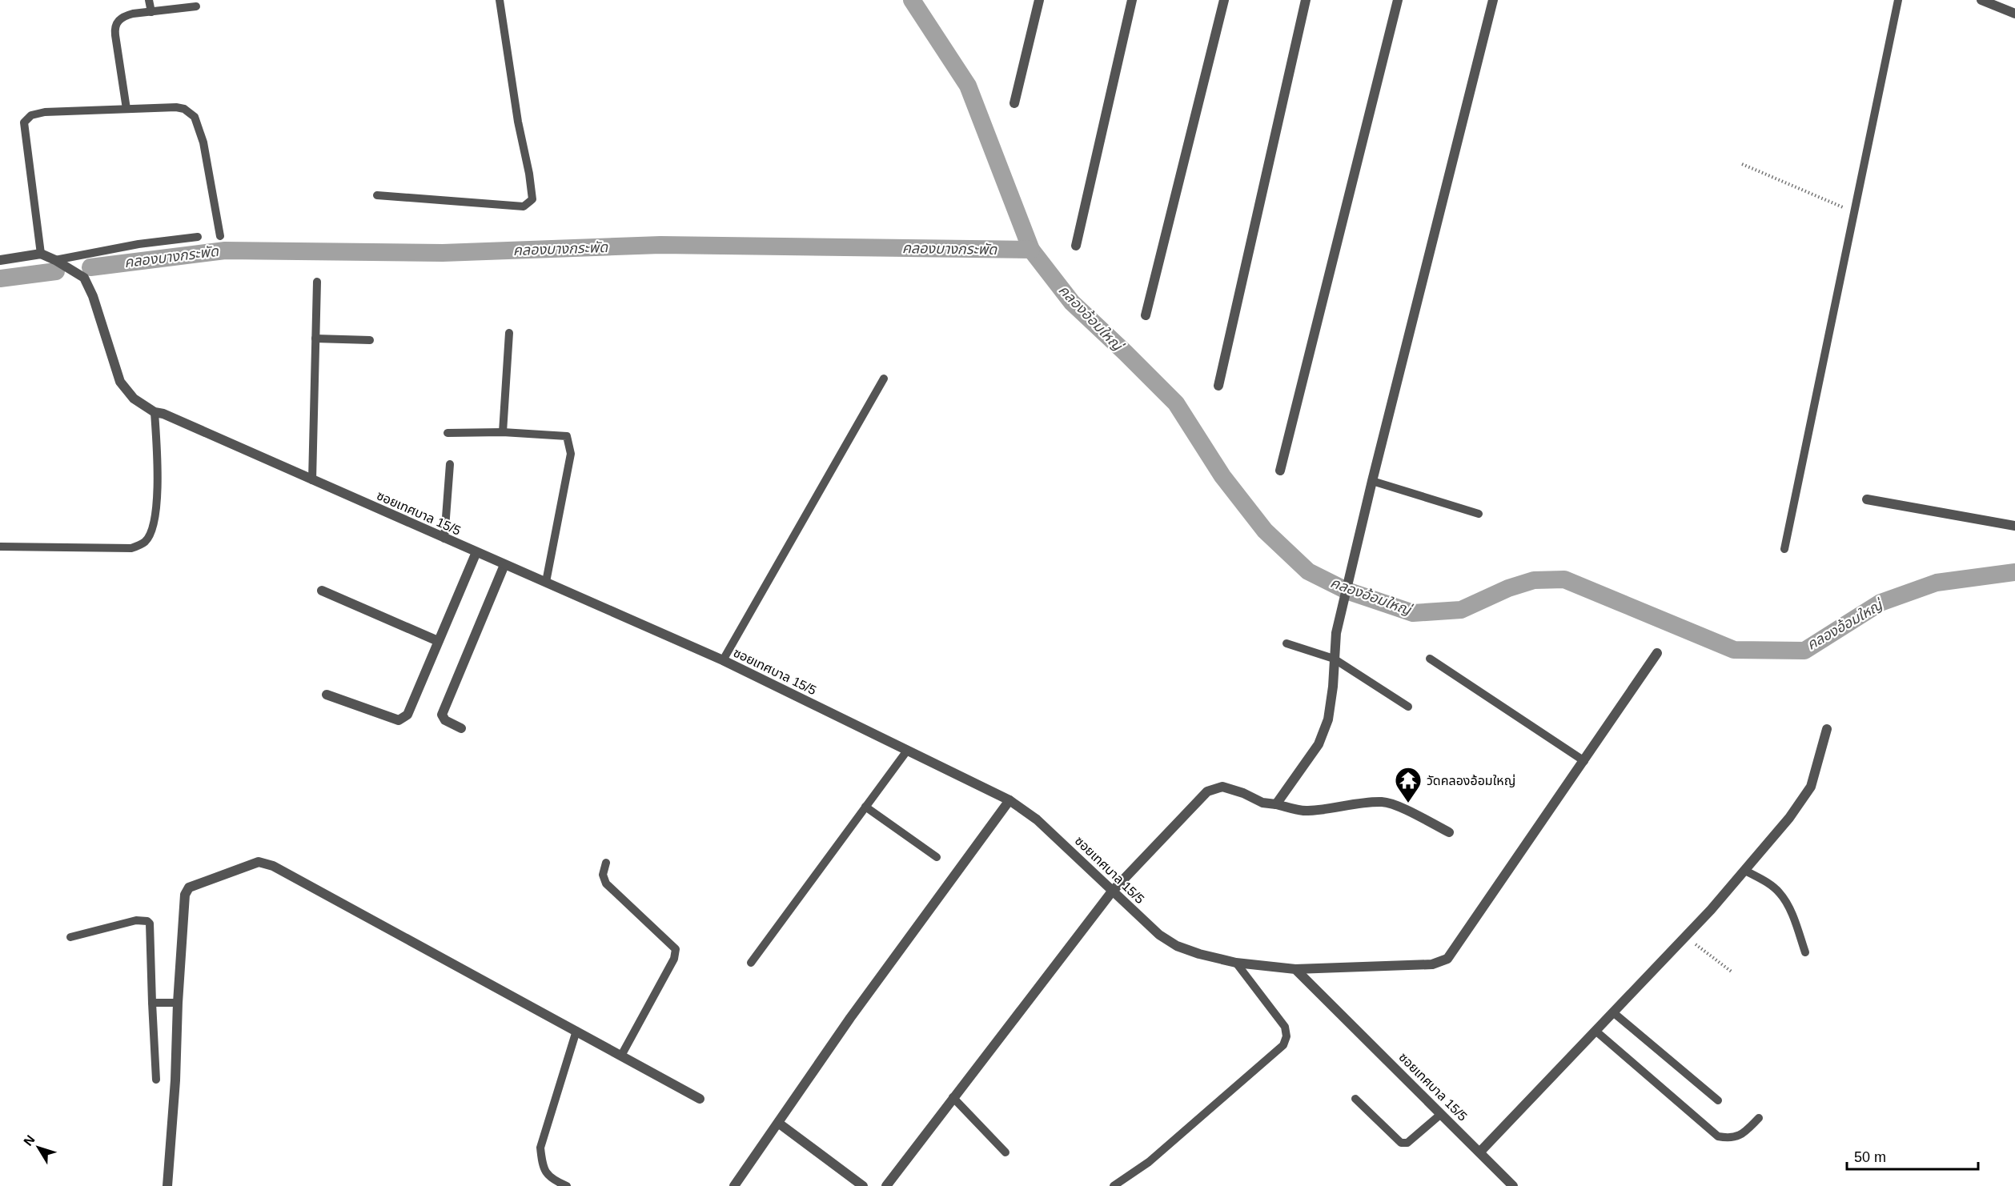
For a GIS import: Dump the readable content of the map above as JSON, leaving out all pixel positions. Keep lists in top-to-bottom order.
{
  "streets": {
    "street": ["ซอยเทศบาล 15/5"]
  },
  "water": ["คลองบางกระพัด", "คลองอ้อมใหญ่"],
  "places": {
    "temple": ["วัดคลองอ้อมใหญ่"]
  },
  "scale_bar": "50 m",
  "north": "top left"
}
